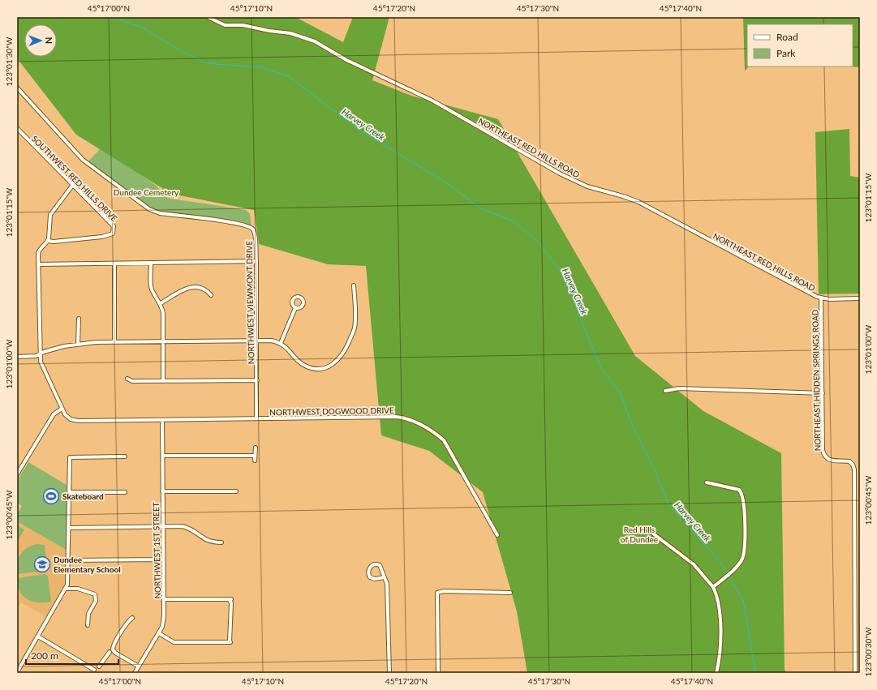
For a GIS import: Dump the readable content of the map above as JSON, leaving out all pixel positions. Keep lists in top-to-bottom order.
{
  "streets": {
    "street": [
      "NORTHEAST RED HILLS ROAD",
      "SOUTHWEST RED HILLS DRIVE",
      "NORTHWEST VIEWMONT DRIVE",
      "NORTHEAST HIDDEN SPRINGS ROAD",
      "NORTHWEST DOGWOOD DRIVE",
      "NORTHWEST 1ST STREET"
    ]
  },
  "crossings": [
    ["NORTHEAST RED HILLS ROAD", "NORTHEAST HIDDEN SPRINGS ROAD"],
    ["NORTHWEST VIEWMONT DRIVE", "NORTHWEST DOGWOOD DRIVE"],
    ["NORTHWEST DOGWOOD DRIVE", "NORTHWEST 1ST STREET"]
  ],
  "water": ["Harvey Creek"],
  "parks": ["Dundee Cemetery", "Red Hills of Dundee"],
  "places": {
    "sports": ["Skateboard"],
    "school or university": ["Dundee Elementary School"]
  },
  "legend": ["Road", "Park"],
  "scale_bar": "200 m",
  "north": "right",
  "coordinates": [
    "45°17'00\"N",
    "45°17'10\"N",
    "45°17'20\"N",
    "45°17'30\"N",
    "45°17'40\"N",
    "123°01'30\"W",
    "123°01'15\"W",
    "123°01'00\"W",
    "123°00'45\"W",
    "123°00'30\"W"
  ]
}
